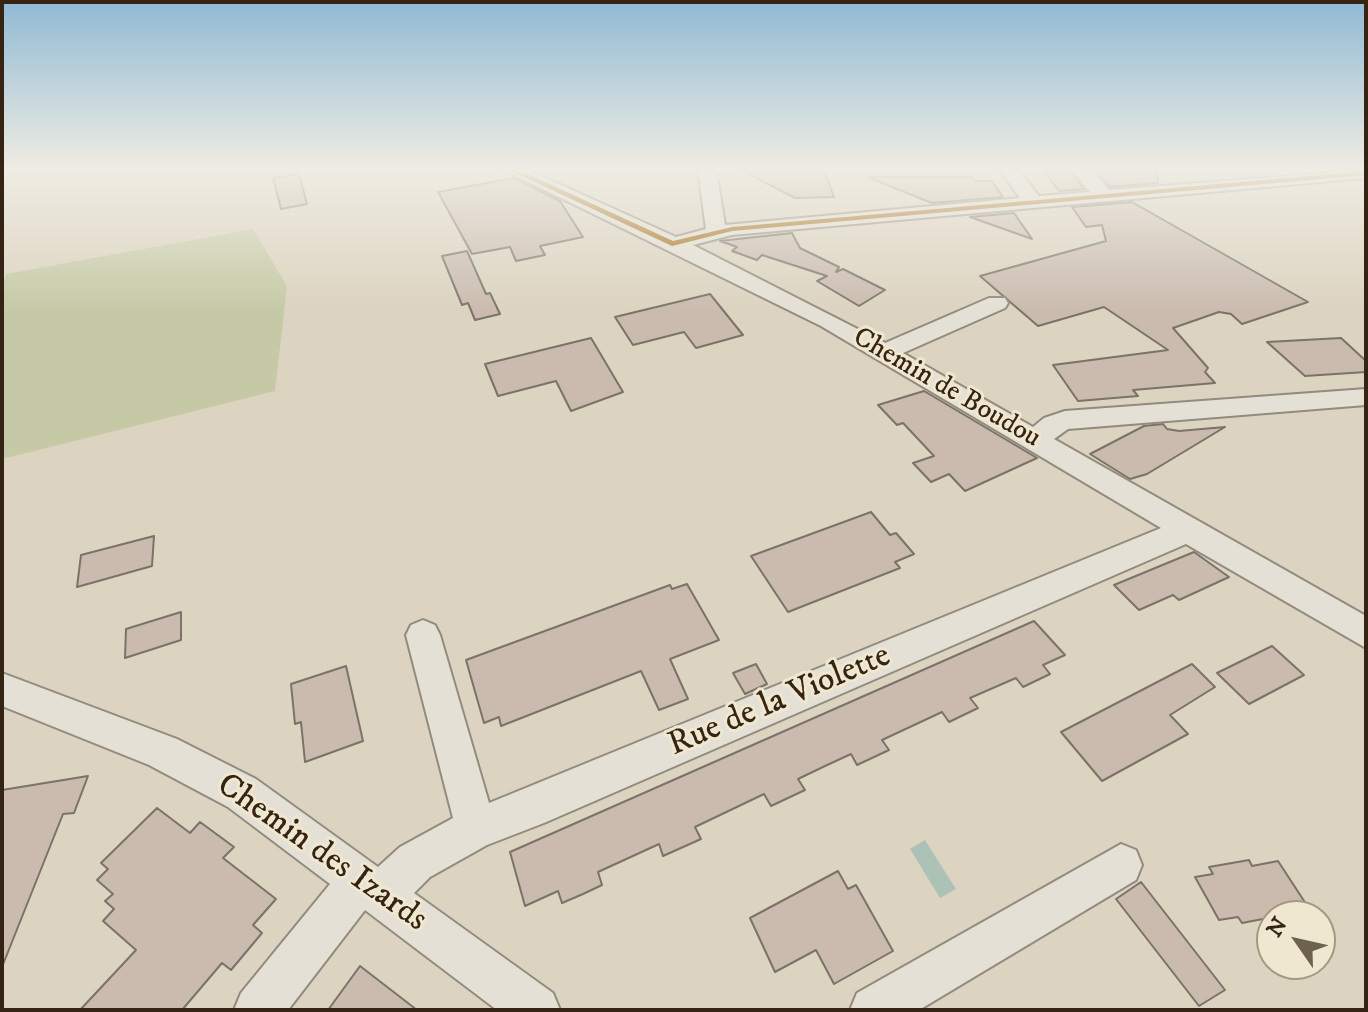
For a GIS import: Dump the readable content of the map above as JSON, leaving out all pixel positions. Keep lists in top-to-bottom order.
{
  "streets": {
    "street": ["Chemin de Boudou", "Rue de la Violette", "Chemin des Izards"]
  },
  "crossings": [
    ["Chemin de Boudou", "Rue de la Violette"],
    ["Rue de la Violette", "Chemin des Izards"]
  ],
  "north": "top left"
}
